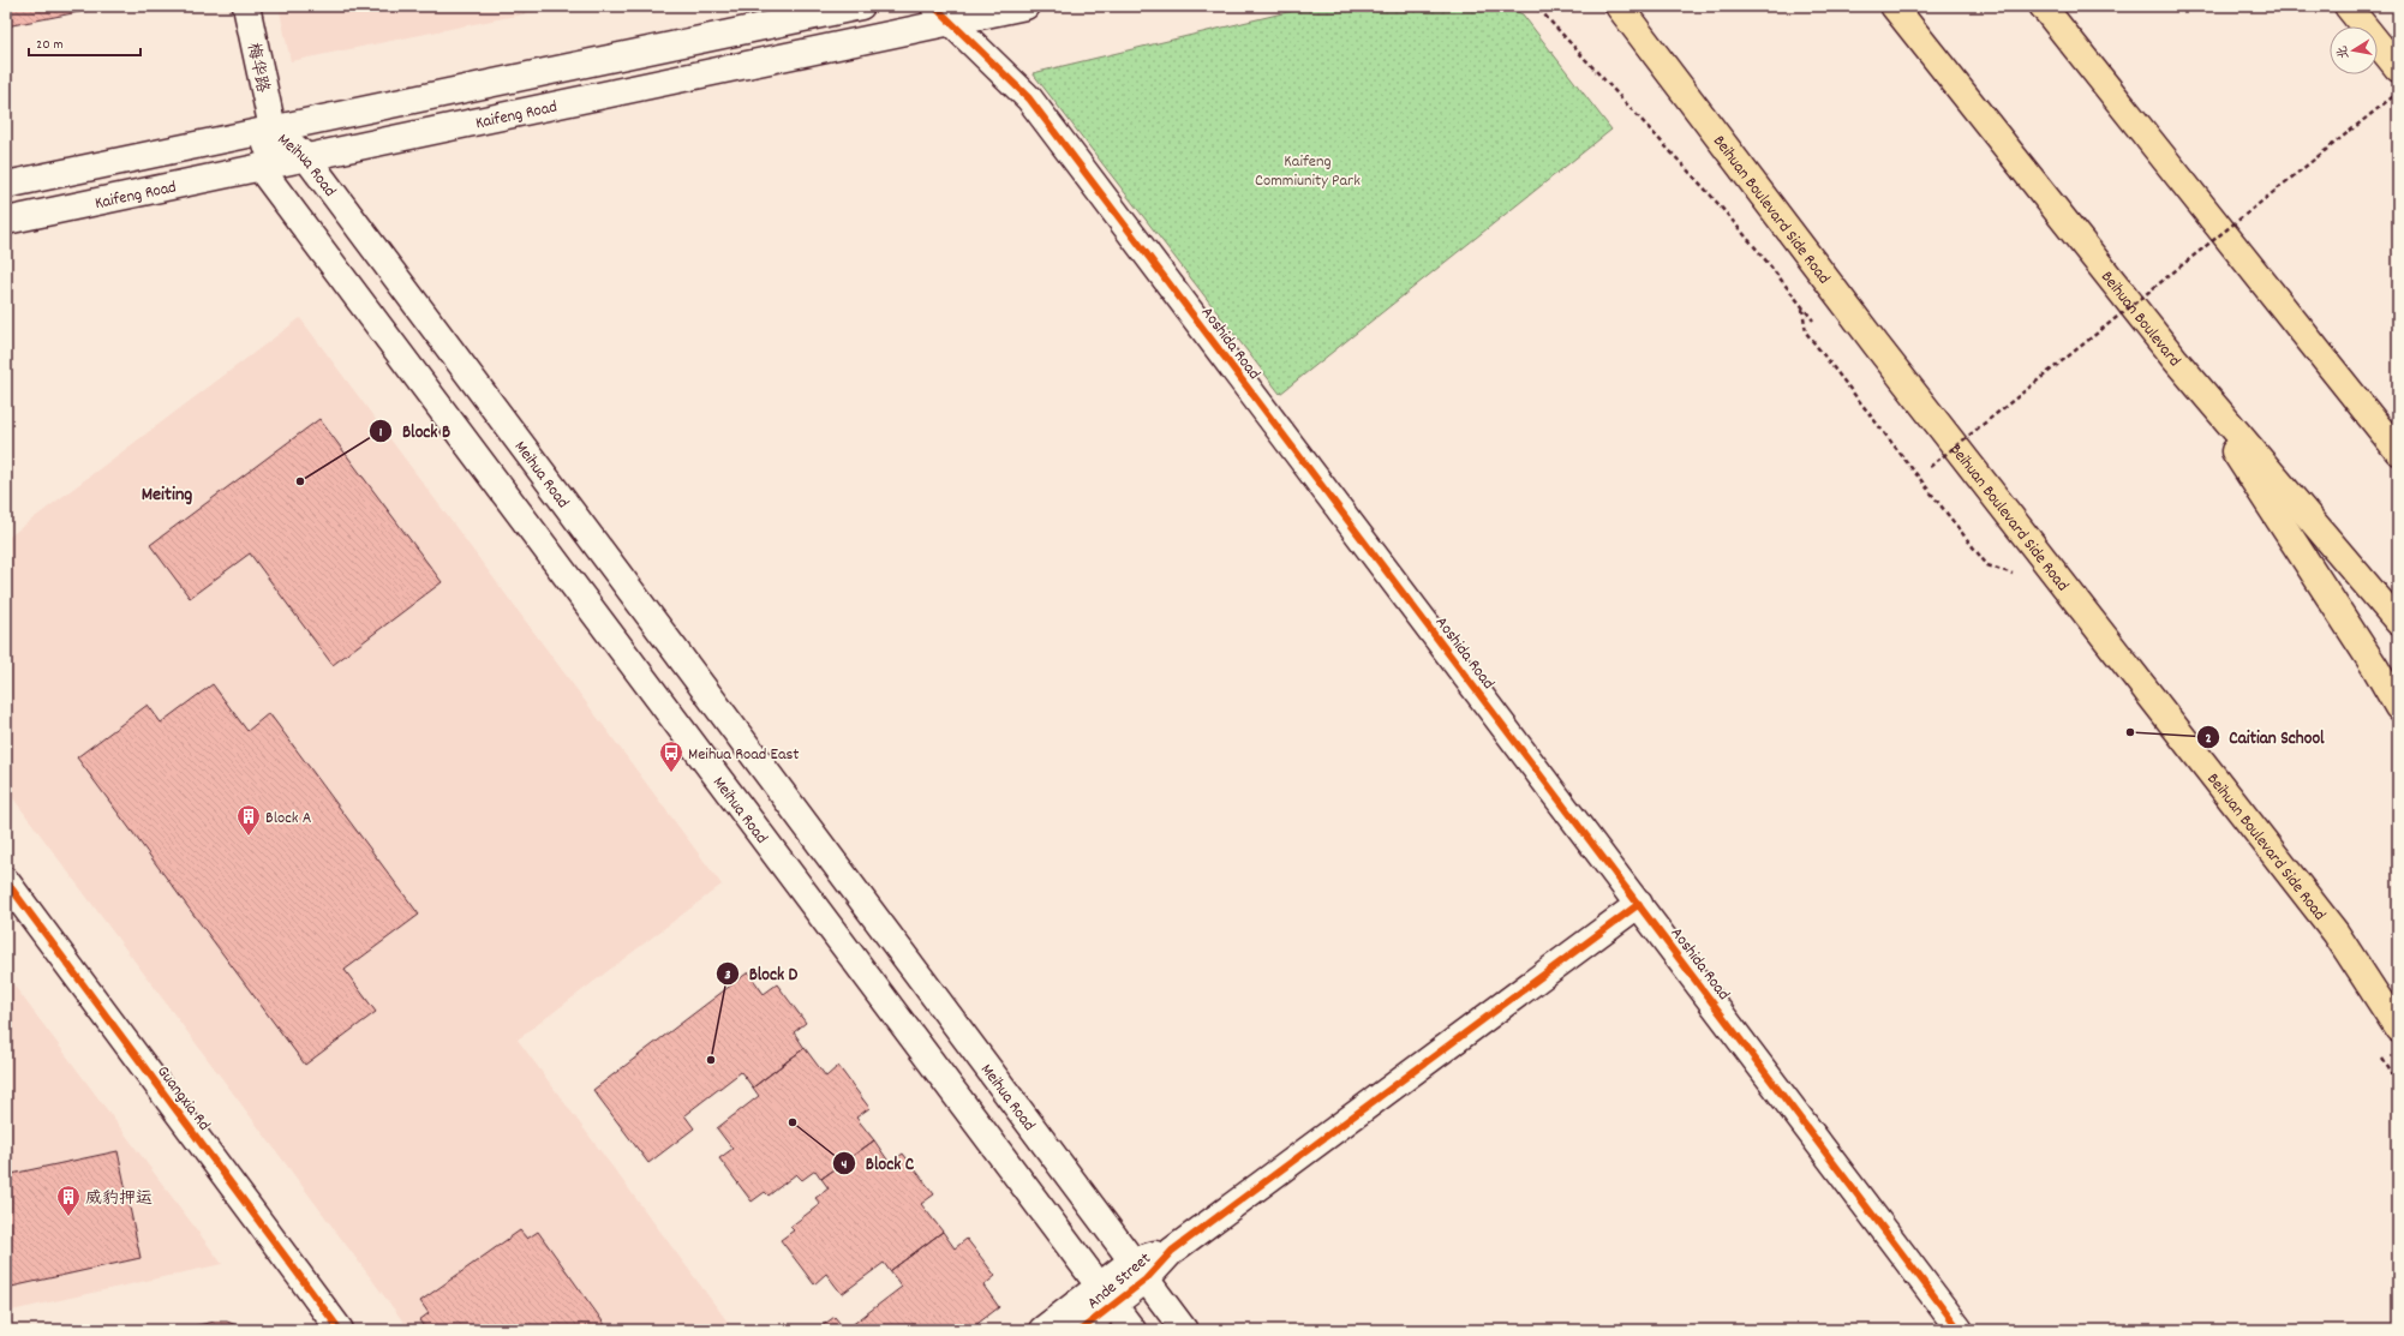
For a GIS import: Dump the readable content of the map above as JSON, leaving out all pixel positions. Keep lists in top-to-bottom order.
{
  "streets": {
    "main road": [
      "梅华路",
      "Kaifeng Road",
      "Meihua Road",
      "Beihuan Boulevard Side Road",
      "Beihuan Boulevard",
      "Aoshida Road",
      "Guangxia Rd",
      "Ande Street"
    ]
  },
  "crossings": [
    ["梅华路", "Kaifeng Road"],
    ["梅华路", "Meihua Road"],
    ["Kaifeng Road", "Meihua Road"],
    ["Kaifeng Road", "Aoshida Road"],
    ["Meihua Road", "Ande Street"],
    ["Aoshida Road", "Ande Street"]
  ],
  "districts": ["Meiting"],
  "parks": ["Kaifeng Commiunity Park"],
  "places": {
    "other": [
      "Block B",
      "Caitian School",
      "Block D",
      "Block C"
    ],
    "bus stop": ["Meihua Road East"],
    "building": ["Block A", "威豹押运"]
  },
  "scale_bar": "20 m",
  "north": "left"
}
